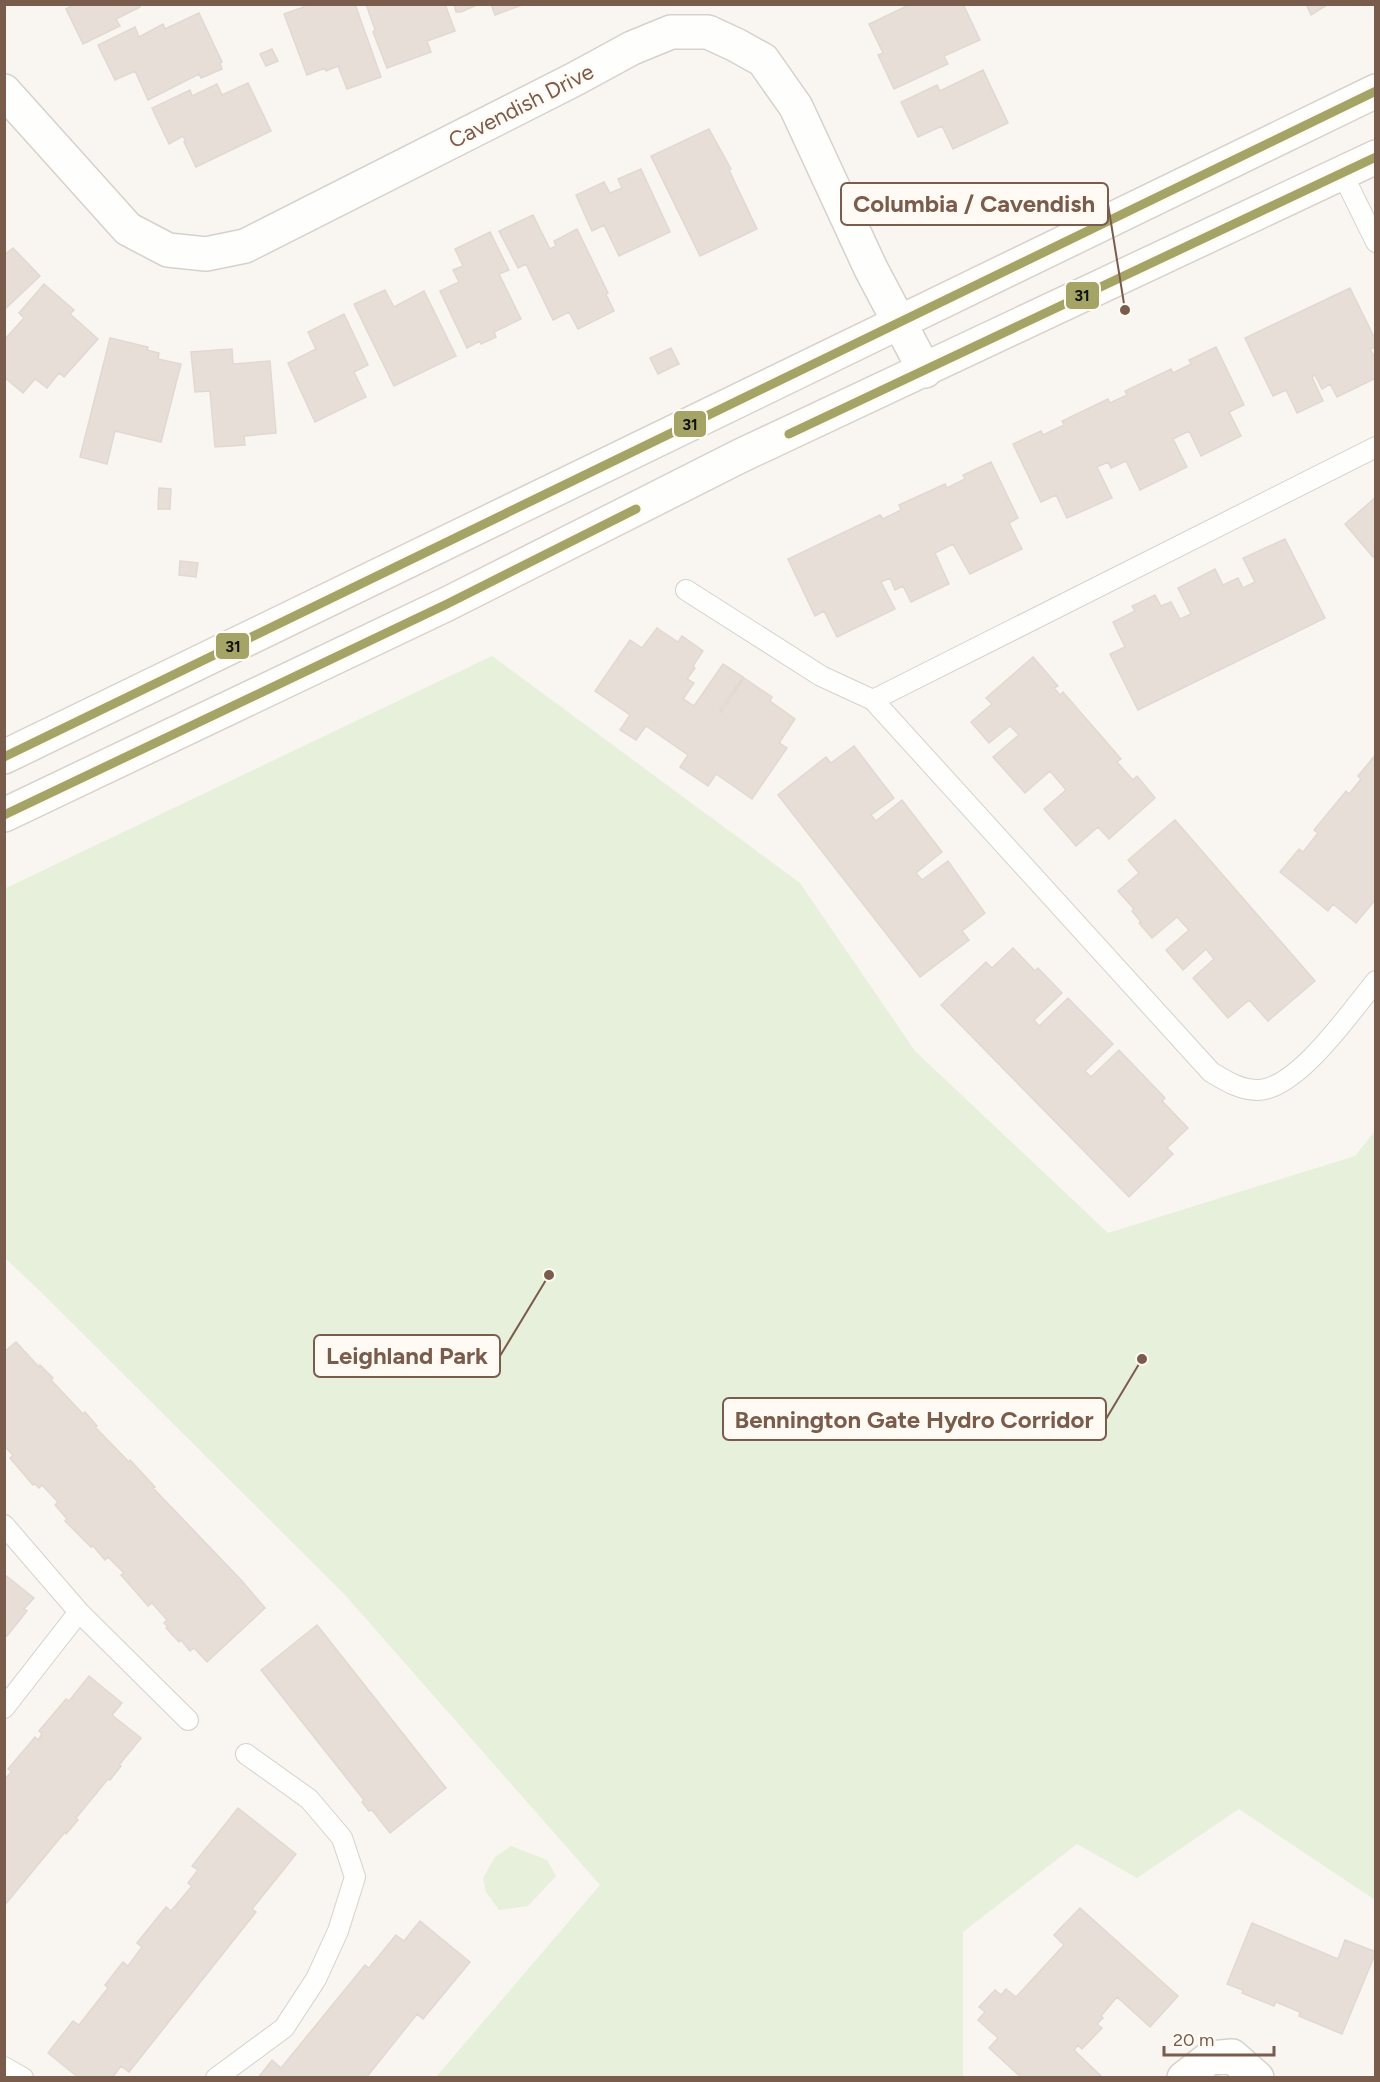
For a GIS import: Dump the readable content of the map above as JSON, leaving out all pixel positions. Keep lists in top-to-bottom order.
{
  "streets": {
    "main road": ["Cavendish Drive"]
  },
  "places": ["Columbia / Cavendish", "Leighland Park", "Bennington Gate Hydro Corridor"],
  "lines": ["transit line 31"],
  "scale_bar": "20 m"
}
